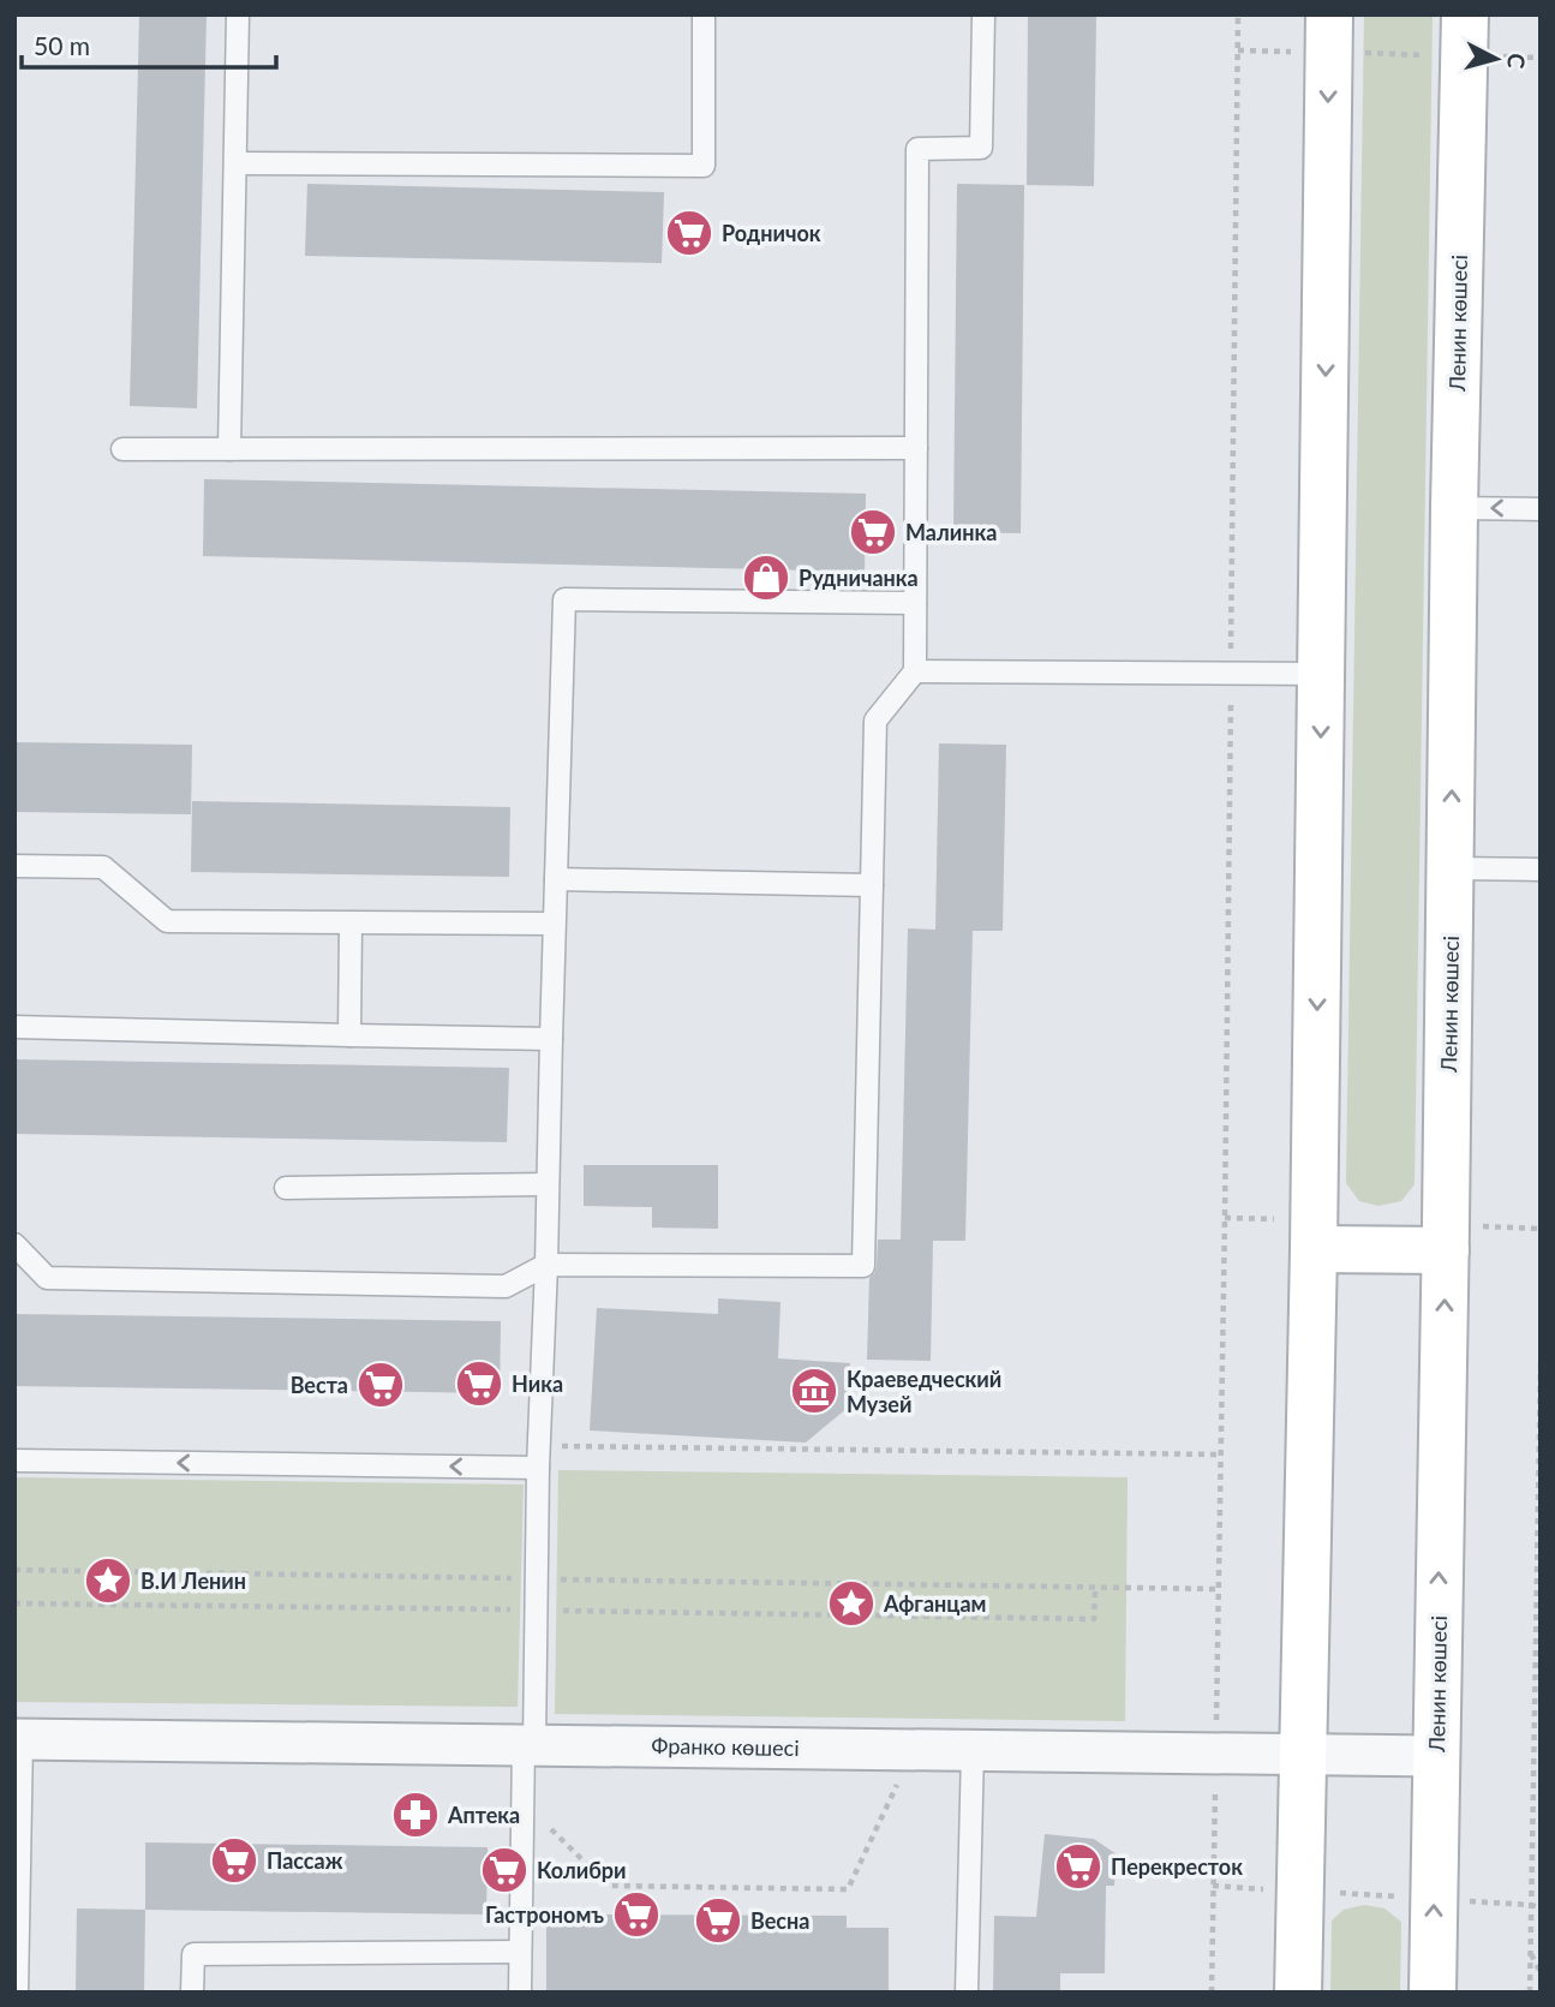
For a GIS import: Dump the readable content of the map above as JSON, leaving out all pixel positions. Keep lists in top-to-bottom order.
{
  "streets": {
    "main road": ["Ленин көшесі"],
    "street": ["Франко көшесі"]
  },
  "crossings": [
    ["Ленин көшесі", "Франко көшесі"]
  ],
  "places": {
    "supermarket": [
      "Родничок",
      "Малинка",
      "Ника",
      "Веста",
      "Пассаж",
      "Перекресток",
      "Колибри",
      "Гастрономъ",
      "Весна"
    ],
    "shop": ["Рудничанка"],
    "museum": ["Краеведческий Музей"],
    "place": ["В.И Ленин", "Афганцам"],
    "pharmacy": ["Аптека"]
  },
  "scale_bar": "50 m",
  "north": "right"
}
